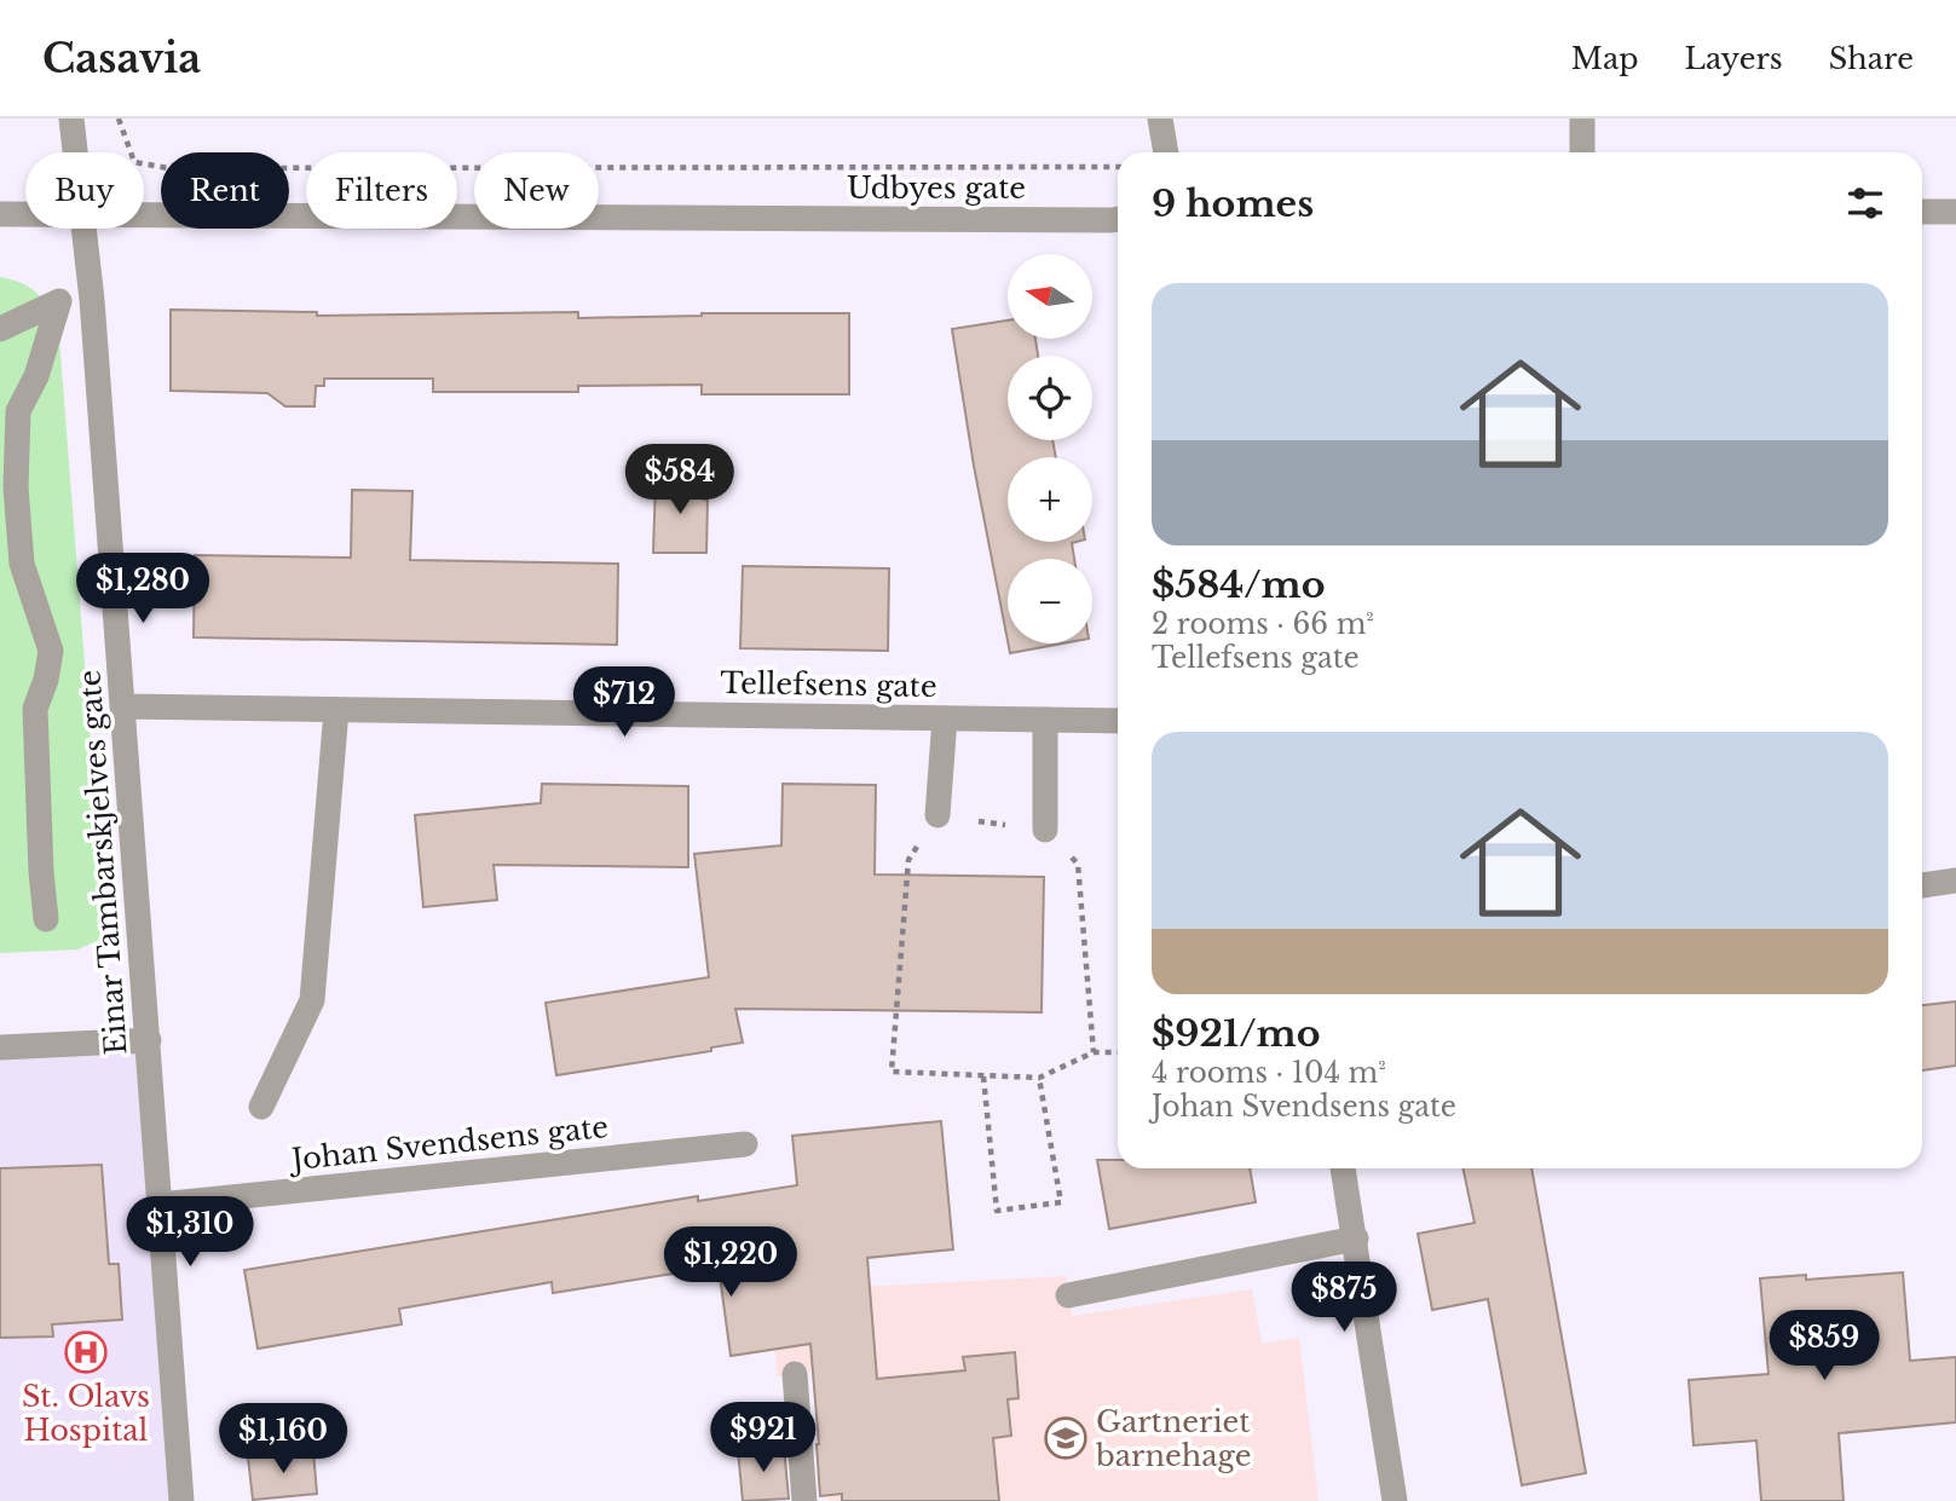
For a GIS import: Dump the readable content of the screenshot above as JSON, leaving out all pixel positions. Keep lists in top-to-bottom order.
{
  "streets": {
    "street": [
      "Udbyes gate",
      "Tellefsens gate",
      "Einar Tambarskjelves gate",
      "Johan Svendsens gate"
    ]
  },
  "crossings": [
    ["Tellefsens gate", "Einar Tambarskjelves gate"],
    ["Einar Tambarskjelves gate", "Johan Svendsens gate"]
  ],
  "places": {
    "hospital": ["St. Olavs Hospital"],
    "school or university": ["Gartneriet barnehage"]
  },
  "north": "left",
  "page": {
    "header": "Casavia",
    "nav": ["Map", "Layers", "Share"],
    "chip": [
      "Buy",
      "Rent",
      "Filters",
      "New"
    ],
    "heading": "9 homes",
    "map_buttons": ["+", "−"],
    "list": [
      {
        "name": "$584/mo",
        "note": "2 rooms · 66 m² · Tellefsens gate"
      },
      {
        "name": "$921/mo",
        "note": "4 rooms · 104 m² · Johan Svendsens gate"
      }
    ],
    "price": [
      "$584",
      "$1,280",
      "$712",
      "$1,310",
      "$1,220",
      "$875",
      "$859",
      "$921",
      "$1,160"
    ]
  }
}
